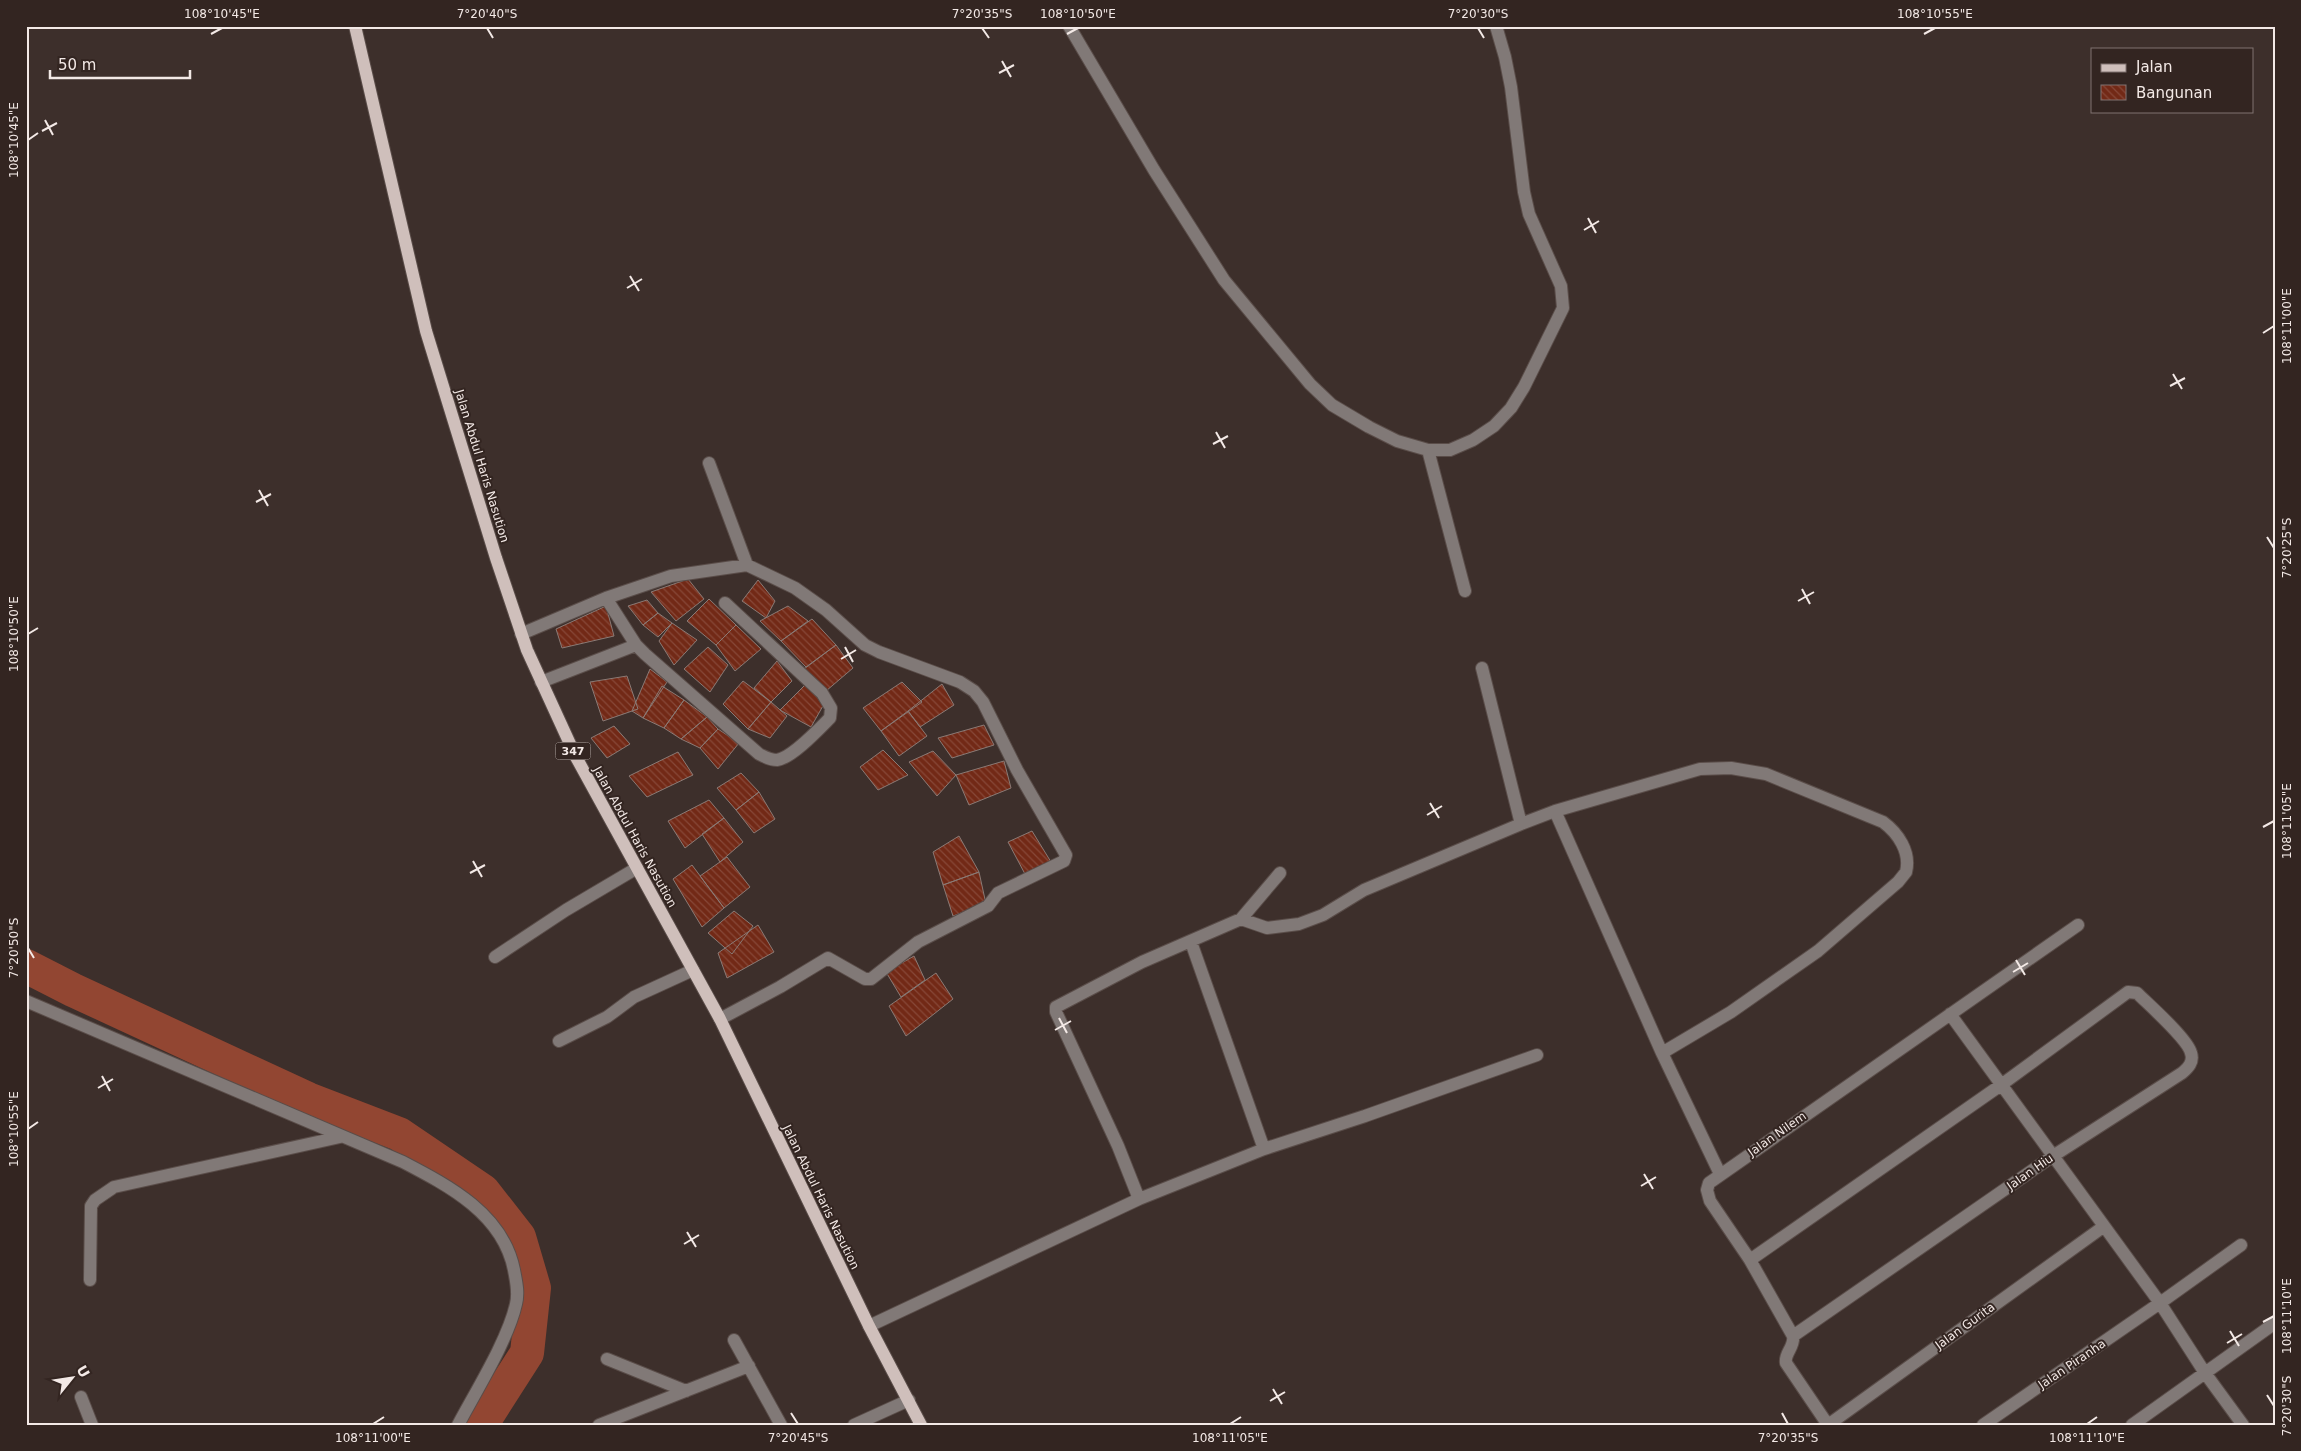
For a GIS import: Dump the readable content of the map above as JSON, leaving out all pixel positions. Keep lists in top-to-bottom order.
{
  "streets": {
    "main road": ["Jalan Abdul Haris Nasution", "347"],
    "street": [
      "Jalan Nilem",
      "Jalan Hiu",
      "Jalan Gurita",
      "Jalan Piranha"
    ]
  },
  "crossings": [
    ["Jalan Nilem", "Jalan Hiu"]
  ],
  "legend": ["Jalan", "Bangunan"],
  "scale_bar": "50 m",
  "north": "top right",
  "coordinates": [
    "108°10'45\"E",
    "7°20'40\"S",
    "7°20'35\"S",
    "108°10'50\"E",
    "7°20'30\"S",
    "108°10'55\"E",
    "108°11'00\"E",
    "7°20'25\"S",
    "108°11'05\"E",
    "7°20'50\"S",
    "108°11'10\"E",
    "7°20'45\"S"
  ]
}
